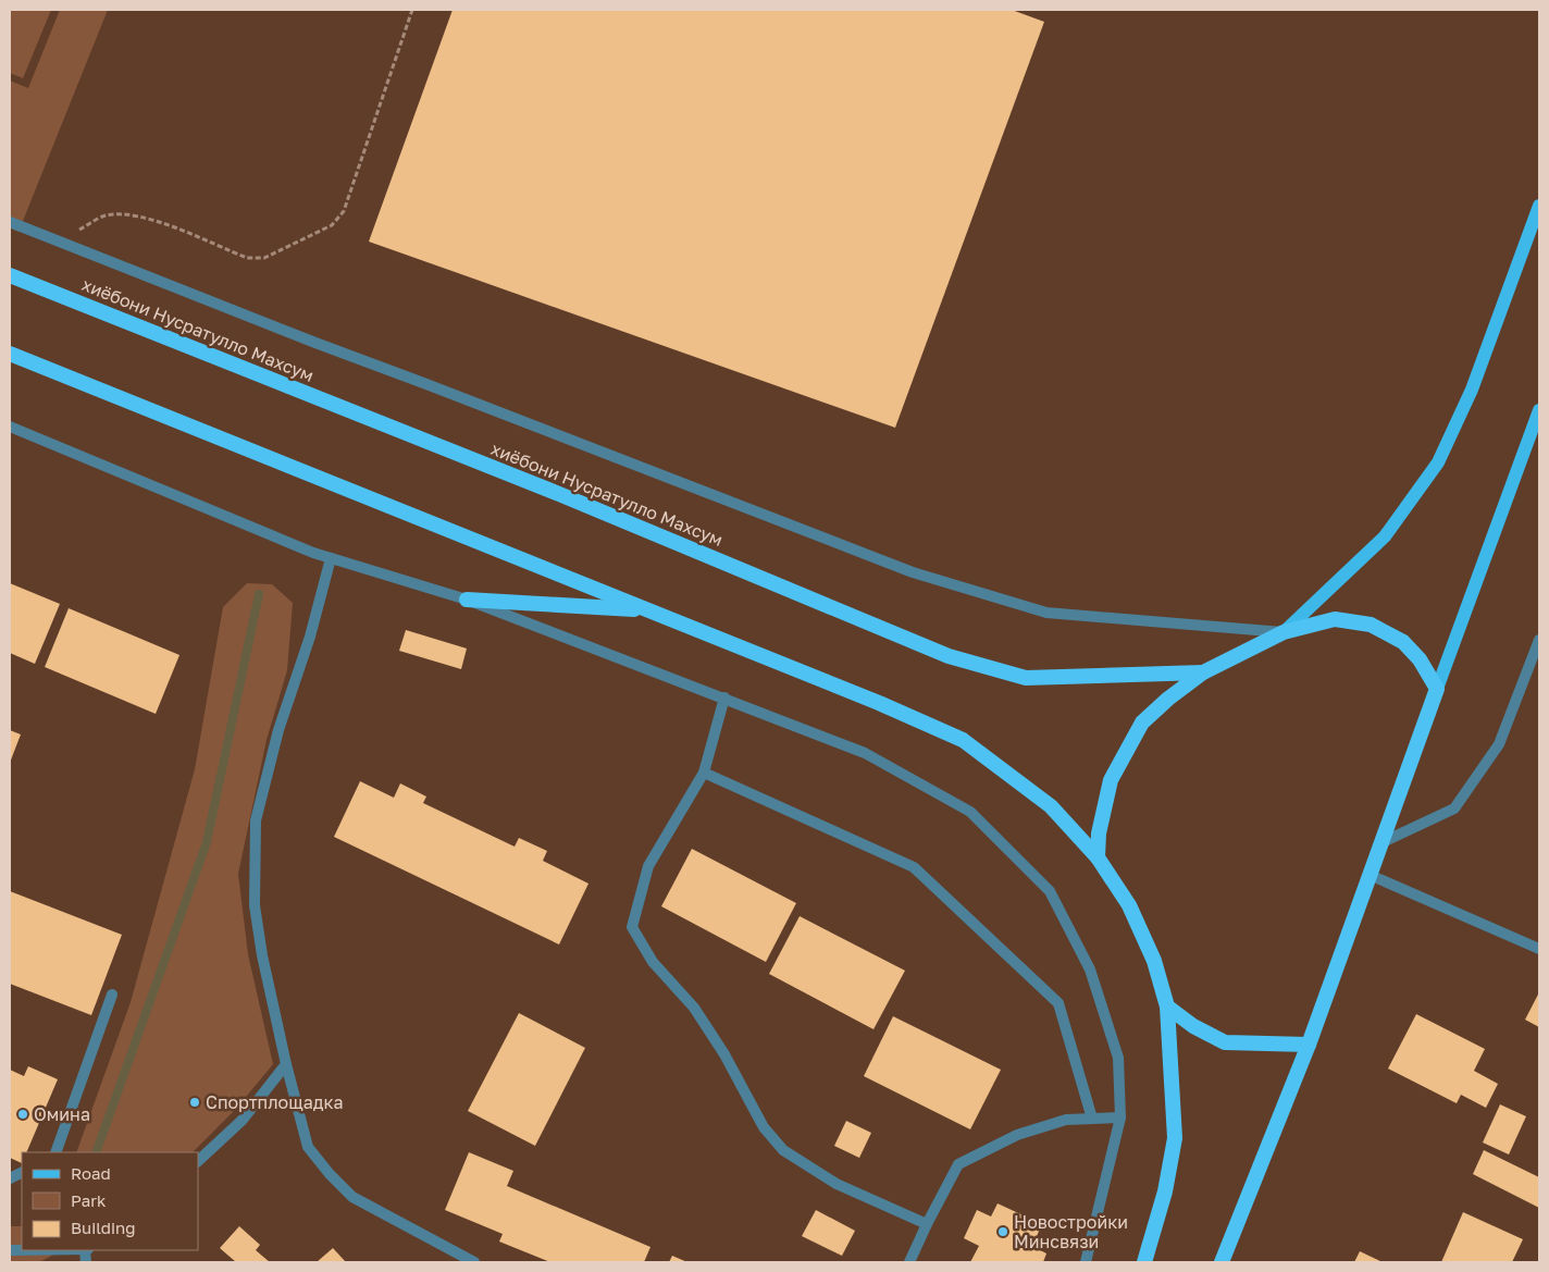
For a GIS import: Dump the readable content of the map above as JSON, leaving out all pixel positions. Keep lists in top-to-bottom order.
{
  "streets": {
    "highway": ["хиёбони Нусратулло Махсум"]
  },
  "places": ["Спортплощадка", "Омина", "Новостройки Минсвязи"],
  "legend": ["Road", "Park", "Building"]
}
